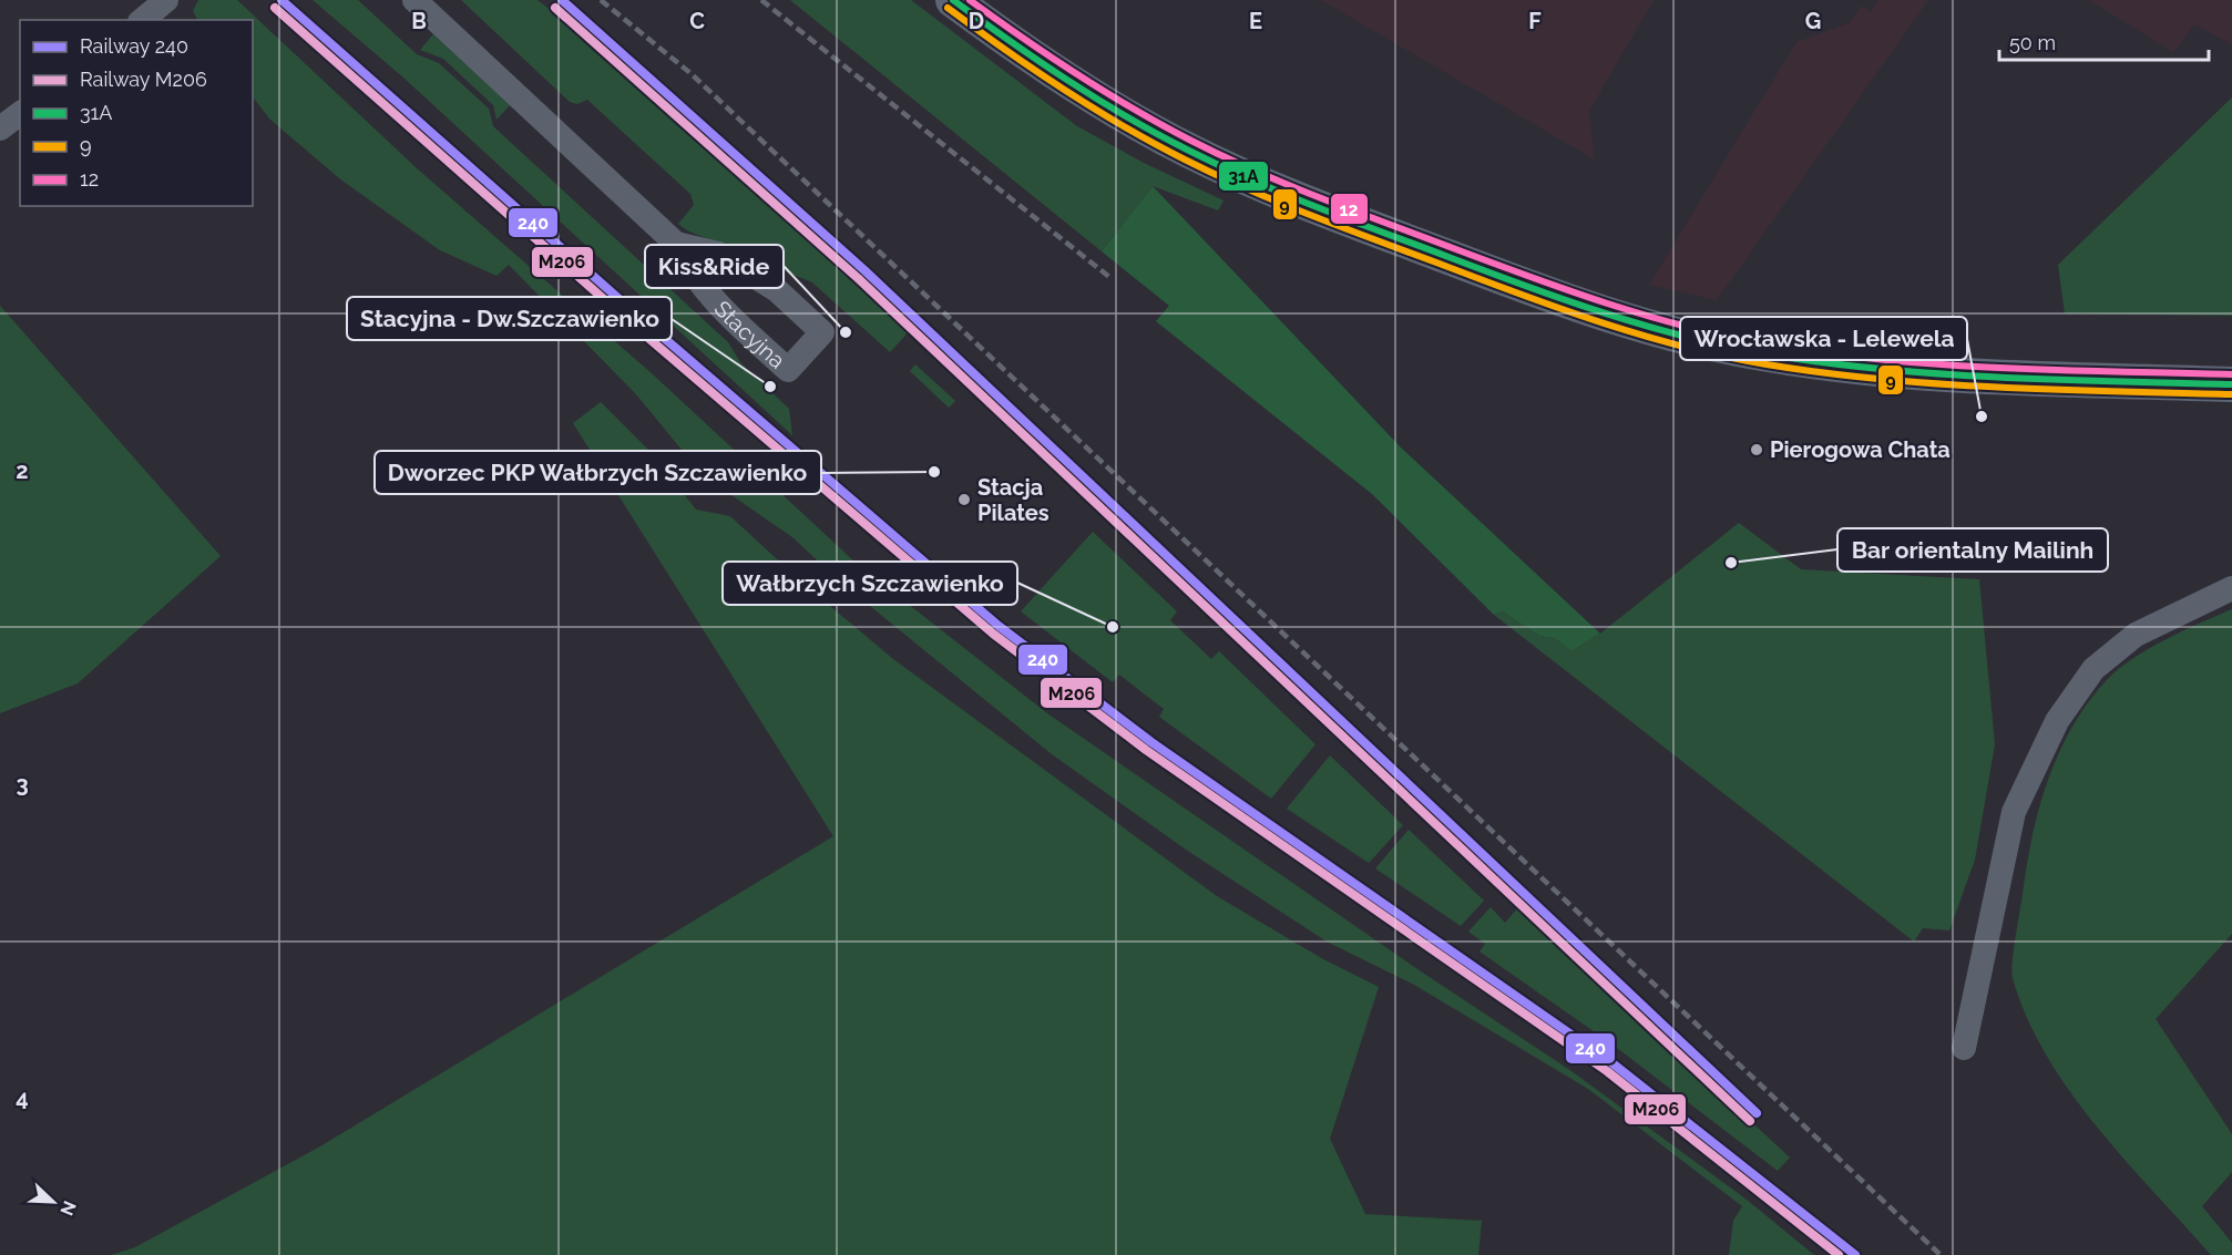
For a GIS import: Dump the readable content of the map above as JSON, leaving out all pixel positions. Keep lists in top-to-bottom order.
{
  "streets": {
    "street": ["Stacyjna"]
  },
  "places": [
    "Kiss&Ride",
    "Stacyjna - Dw.Szczawienko",
    "Wrocławska - Lelewela",
    "Pierogowa Chata",
    "Dworzec PKP Wałbrzych Szczawienko",
    "Stacja Pilates",
    "Bar orientalny Mailinh",
    "Wałbrzych Szczawienko"
  ],
  "lines": [
    "rail line 240",
    "transit line 31A",
    "transit line 12",
    "rail line M206",
    "transit line 9"
  ],
  "legend": [
    "Railway 240",
    "Railway M206",
    "31A",
    "9",
    "12"
  ],
  "scale_bar": "50 m",
  "north": "bottom right",
  "grid": {
    "columns": [
      "B",
      "C",
      "D",
      "E",
      "F",
      "G"
    ],
    "rows": ["2", "3", "4"]
  }
}
